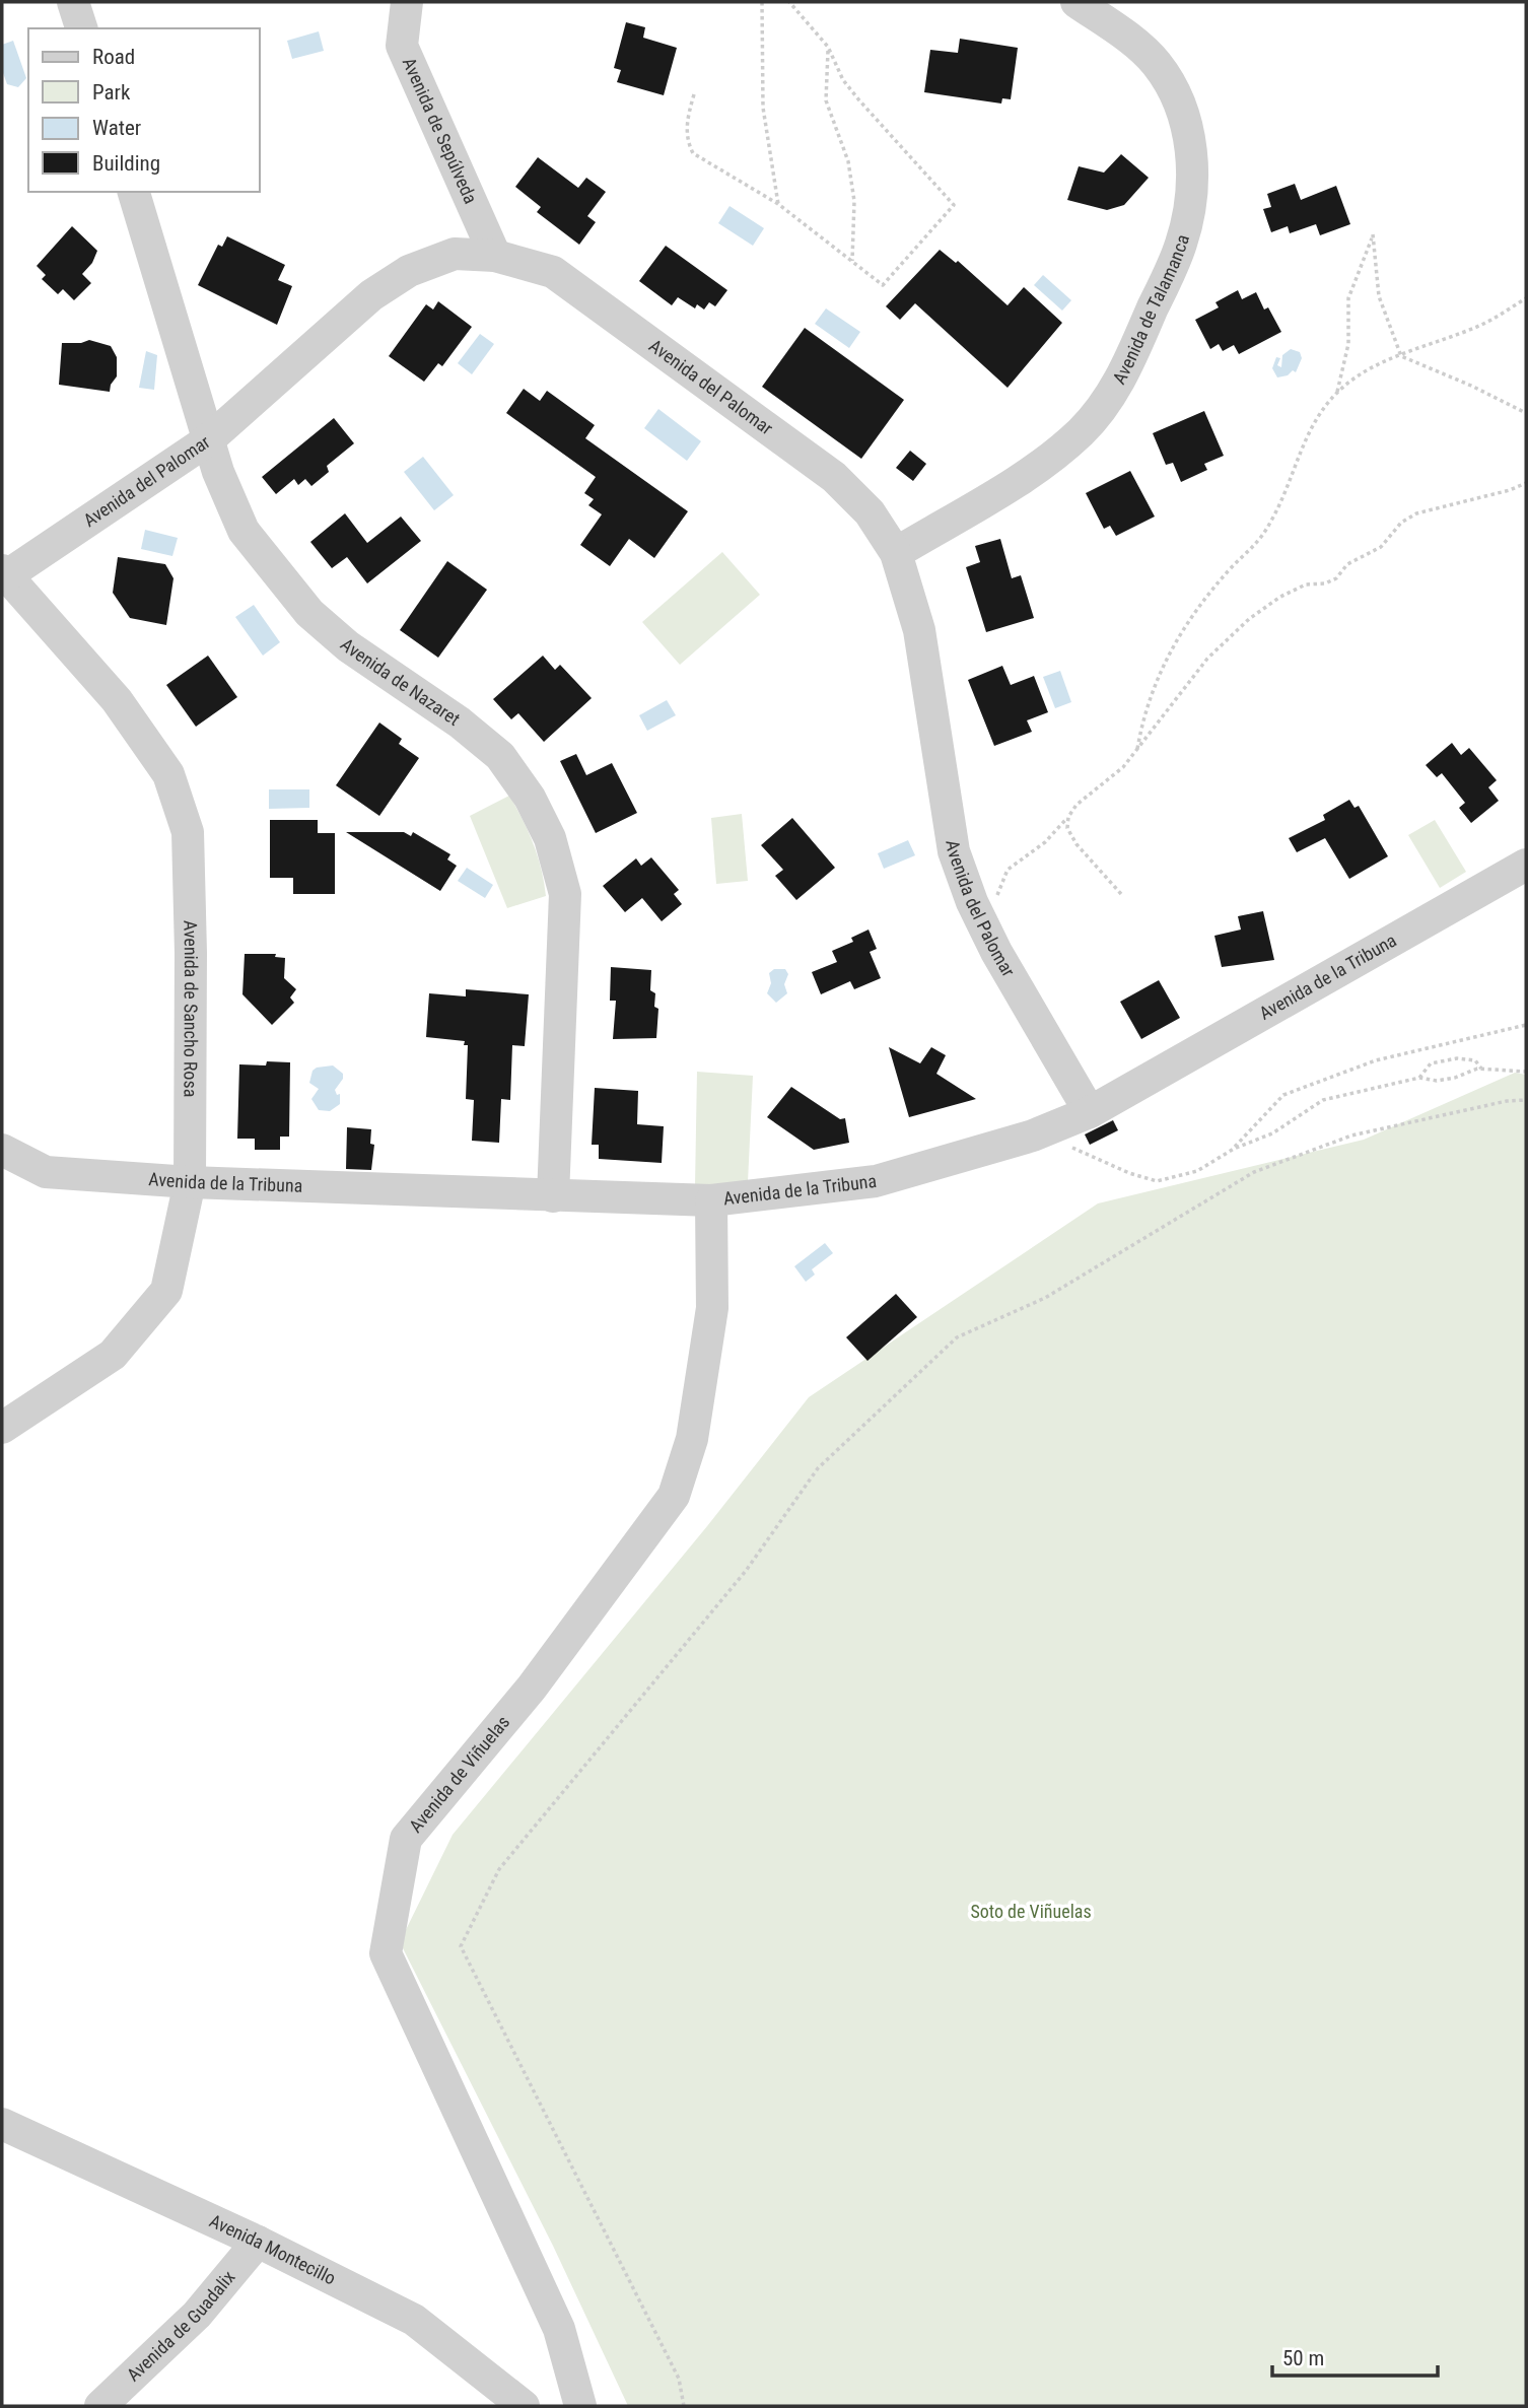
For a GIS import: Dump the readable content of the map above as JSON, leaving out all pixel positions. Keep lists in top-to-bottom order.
{
  "streets": {
    "street": [
      "Avenida de Sepúlveda",
      "Avenida de Talamanca",
      "Avenida del Palomar",
      "Avenida de Nazaret",
      "Avenida de la Tribuna",
      "Avenida de Sancho Rosa",
      "Avenida de Viñuelas",
      "Avenida Montecillo",
      "Avenida de Guadalix"
    ]
  },
  "crossings": [
    ["Avenida de Sepúlveda", "Avenida del Palomar"],
    ["Avenida de Talamanca", "Avenida del Palomar"],
    ["Avenida del Palomar", "Avenida de Nazaret"],
    ["Avenida del Palomar", "Avenida de la Tribuna"],
    ["Avenida del Palomar", "Avenida de Sancho Rosa"],
    ["Avenida de Nazaret", "Avenida de la Tribuna"],
    ["Avenida de la Tribuna", "Avenida de Sancho Rosa"],
    ["Avenida de la Tribuna", "Avenida de Viñuelas"],
    ["Avenida Montecillo", "Avenida de Guadalix"]
  ],
  "parks": ["Soto de Viñuelas"],
  "legend": [
    "Road",
    "Park",
    "Water",
    "Building"
  ],
  "scale_bar": "50 m"
}
